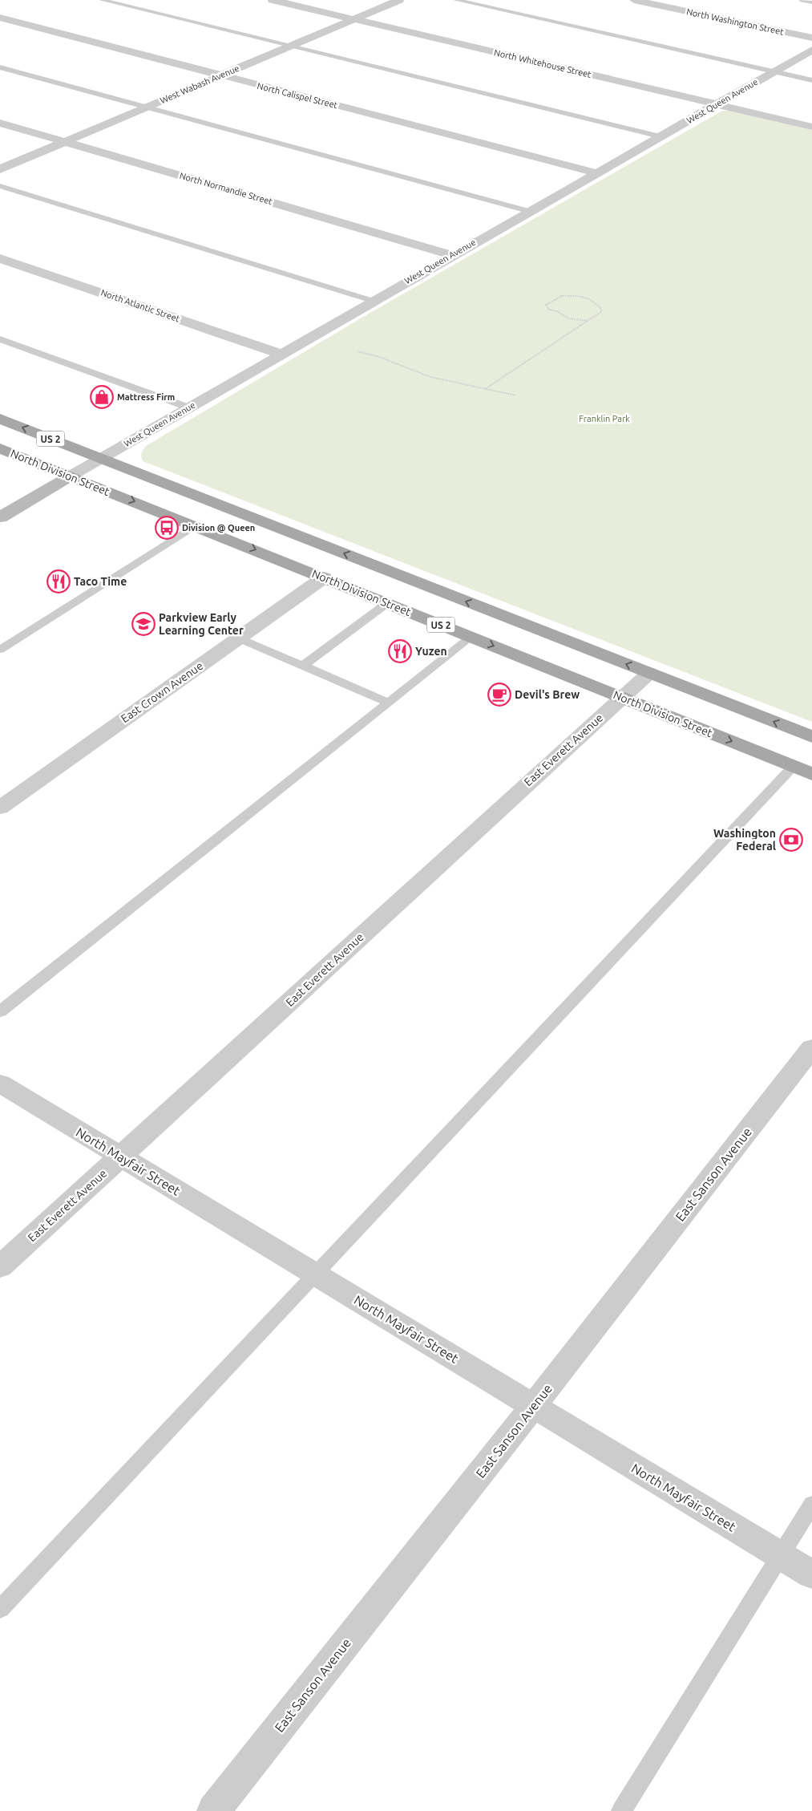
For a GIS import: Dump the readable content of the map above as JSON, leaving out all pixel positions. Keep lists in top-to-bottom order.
{
  "streets": {
    "main road": ["US 2", "North Division Street"],
    "street": [
      "North Washington Street",
      "North Whitehouse Street",
      "West Wabash Avenue",
      "North Calispel Street",
      "West Queen Avenue",
      "North Normandie Street",
      "North Atlantic Street",
      "East Crown Avenue",
      "East Everett Avenue",
      "North Mayfair Street",
      "East Sanson Avenue"
    ]
  },
  "crossings": [
    ["North Whitehouse Street", "West Wabash Avenue"],
    ["North Whitehouse Street", "West Queen Avenue"],
    ["West Wabash Avenue", "North Calispel Street"],
    ["West Wabash Avenue", "North Normandie Street"],
    ["North Calispel Street", "West Queen Avenue"],
    ["West Queen Avenue", "North Normandie Street"],
    ["West Queen Avenue", "North Atlantic Street"],
    ["West Queen Avenue", "US 2"],
    ["West Queen Avenue", "North Division Street"],
    ["US 2", "East Everett Avenue"],
    ["North Division Street", "East Crown Avenue"],
    ["North Division Street", "East Everett Avenue"],
    ["East Everett Avenue", "North Mayfair Street"],
    ["North Mayfair Street", "East Sanson Avenue"]
  ],
  "parks": ["Franklin Park"],
  "places": {
    "shop": ["Mattress Firm"],
    "bus stop": ["Division @ Queen"],
    "restaurant": ["Taco Time", "Yuzen"],
    "school or university": ["Parkview Early Learning Center"],
    "cafe": ["Devil's Brew"],
    "bank": ["Washington Federal"]
  }
}
